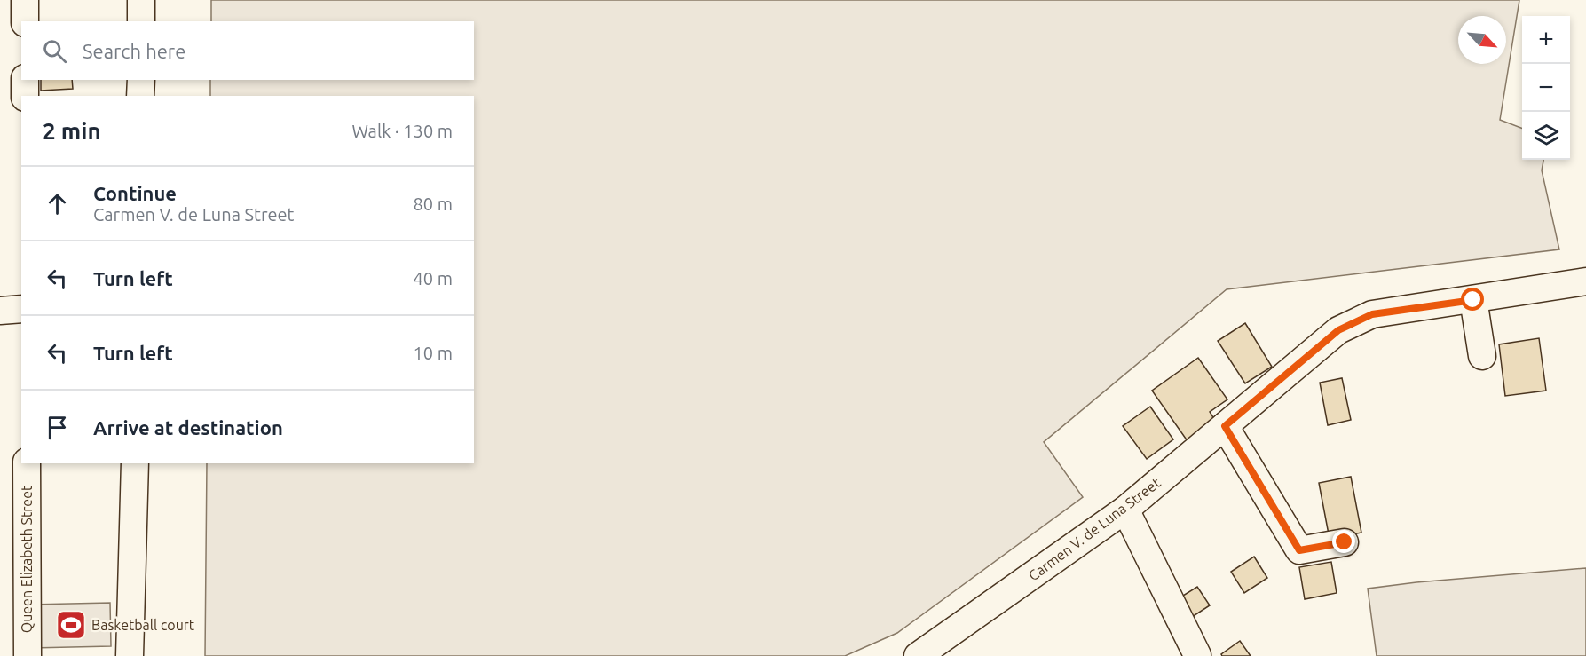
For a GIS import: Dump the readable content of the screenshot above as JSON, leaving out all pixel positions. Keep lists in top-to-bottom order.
{
  "streets": {
    "street": ["Carmen V. de Luna Street", "Queen Elizabeth Street"]
  },
  "places": {
    "sports": ["Basketball court"]
  },
  "north": "bottom right",
  "page": {
    "map_buttons": ["+", "−"],
    "search": "Search here",
    "heading": ["2 min", "Walk · 130 m"],
    "list": [
      ["Continue", "Carmen V. de Luna Street", "80 m"],
      ["Turn left", "40 m"],
      ["Turn left", "10 m"],
      "Arrive at destination"
    ]
  }
}
